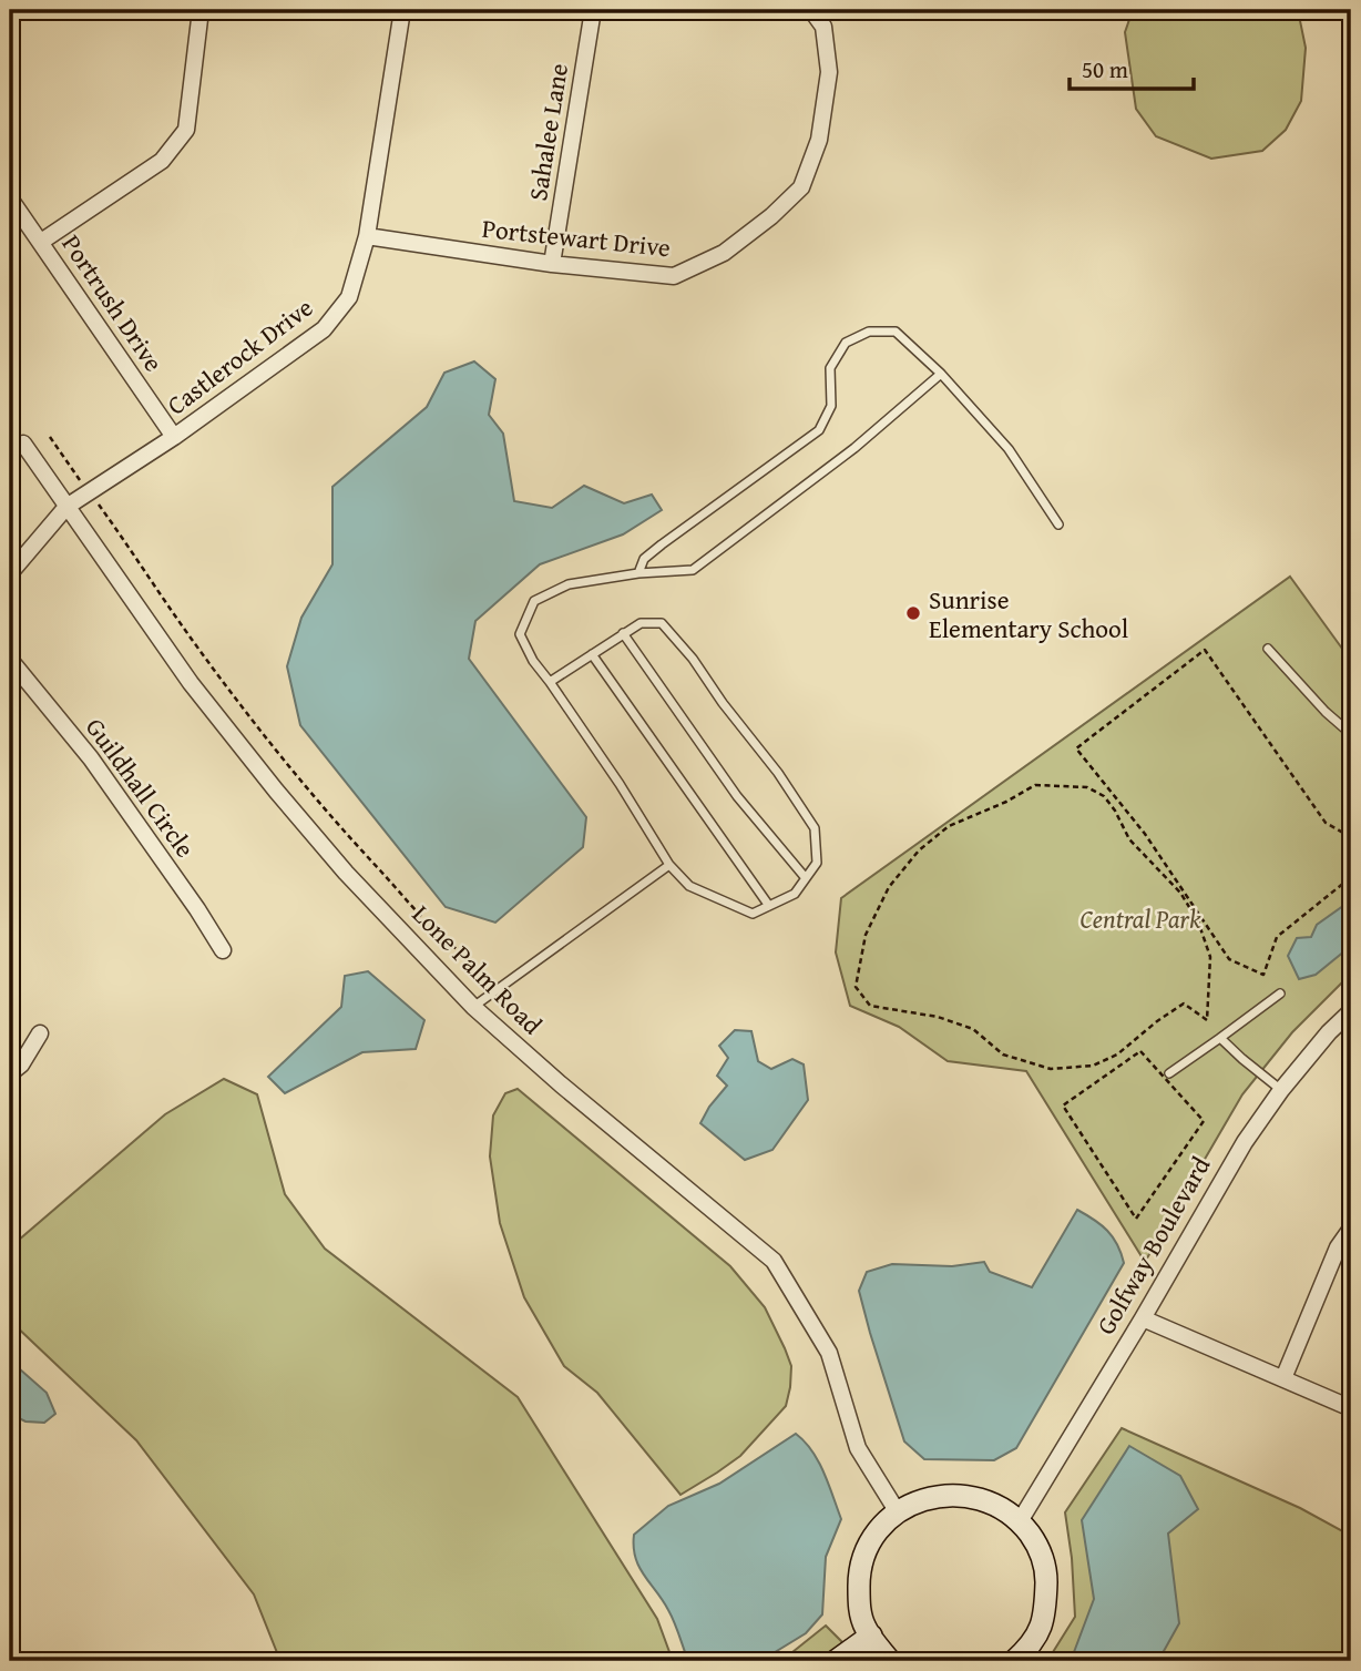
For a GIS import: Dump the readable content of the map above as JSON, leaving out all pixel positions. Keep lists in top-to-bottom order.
{
  "streets": {
    "street": [
      "Sahalee Lane",
      "Portstewart Drive",
      "Portrush Drive",
      "Castlerock Drive",
      "Guildhall Circle",
      "Lone Palm Road",
      "Golfway Boulevard"
    ]
  },
  "crossings": [
    ["Sahalee Lane", "Portstewart Drive"],
    ["Portstewart Drive", "Castlerock Drive"],
    ["Portrush Drive", "Castlerock Drive"],
    ["Castlerock Drive", "Lone Palm Road"]
  ],
  "parks": ["Central Park"],
  "places": ["Sunrise Elementary School"],
  "scale_bar": "50 m"
}
